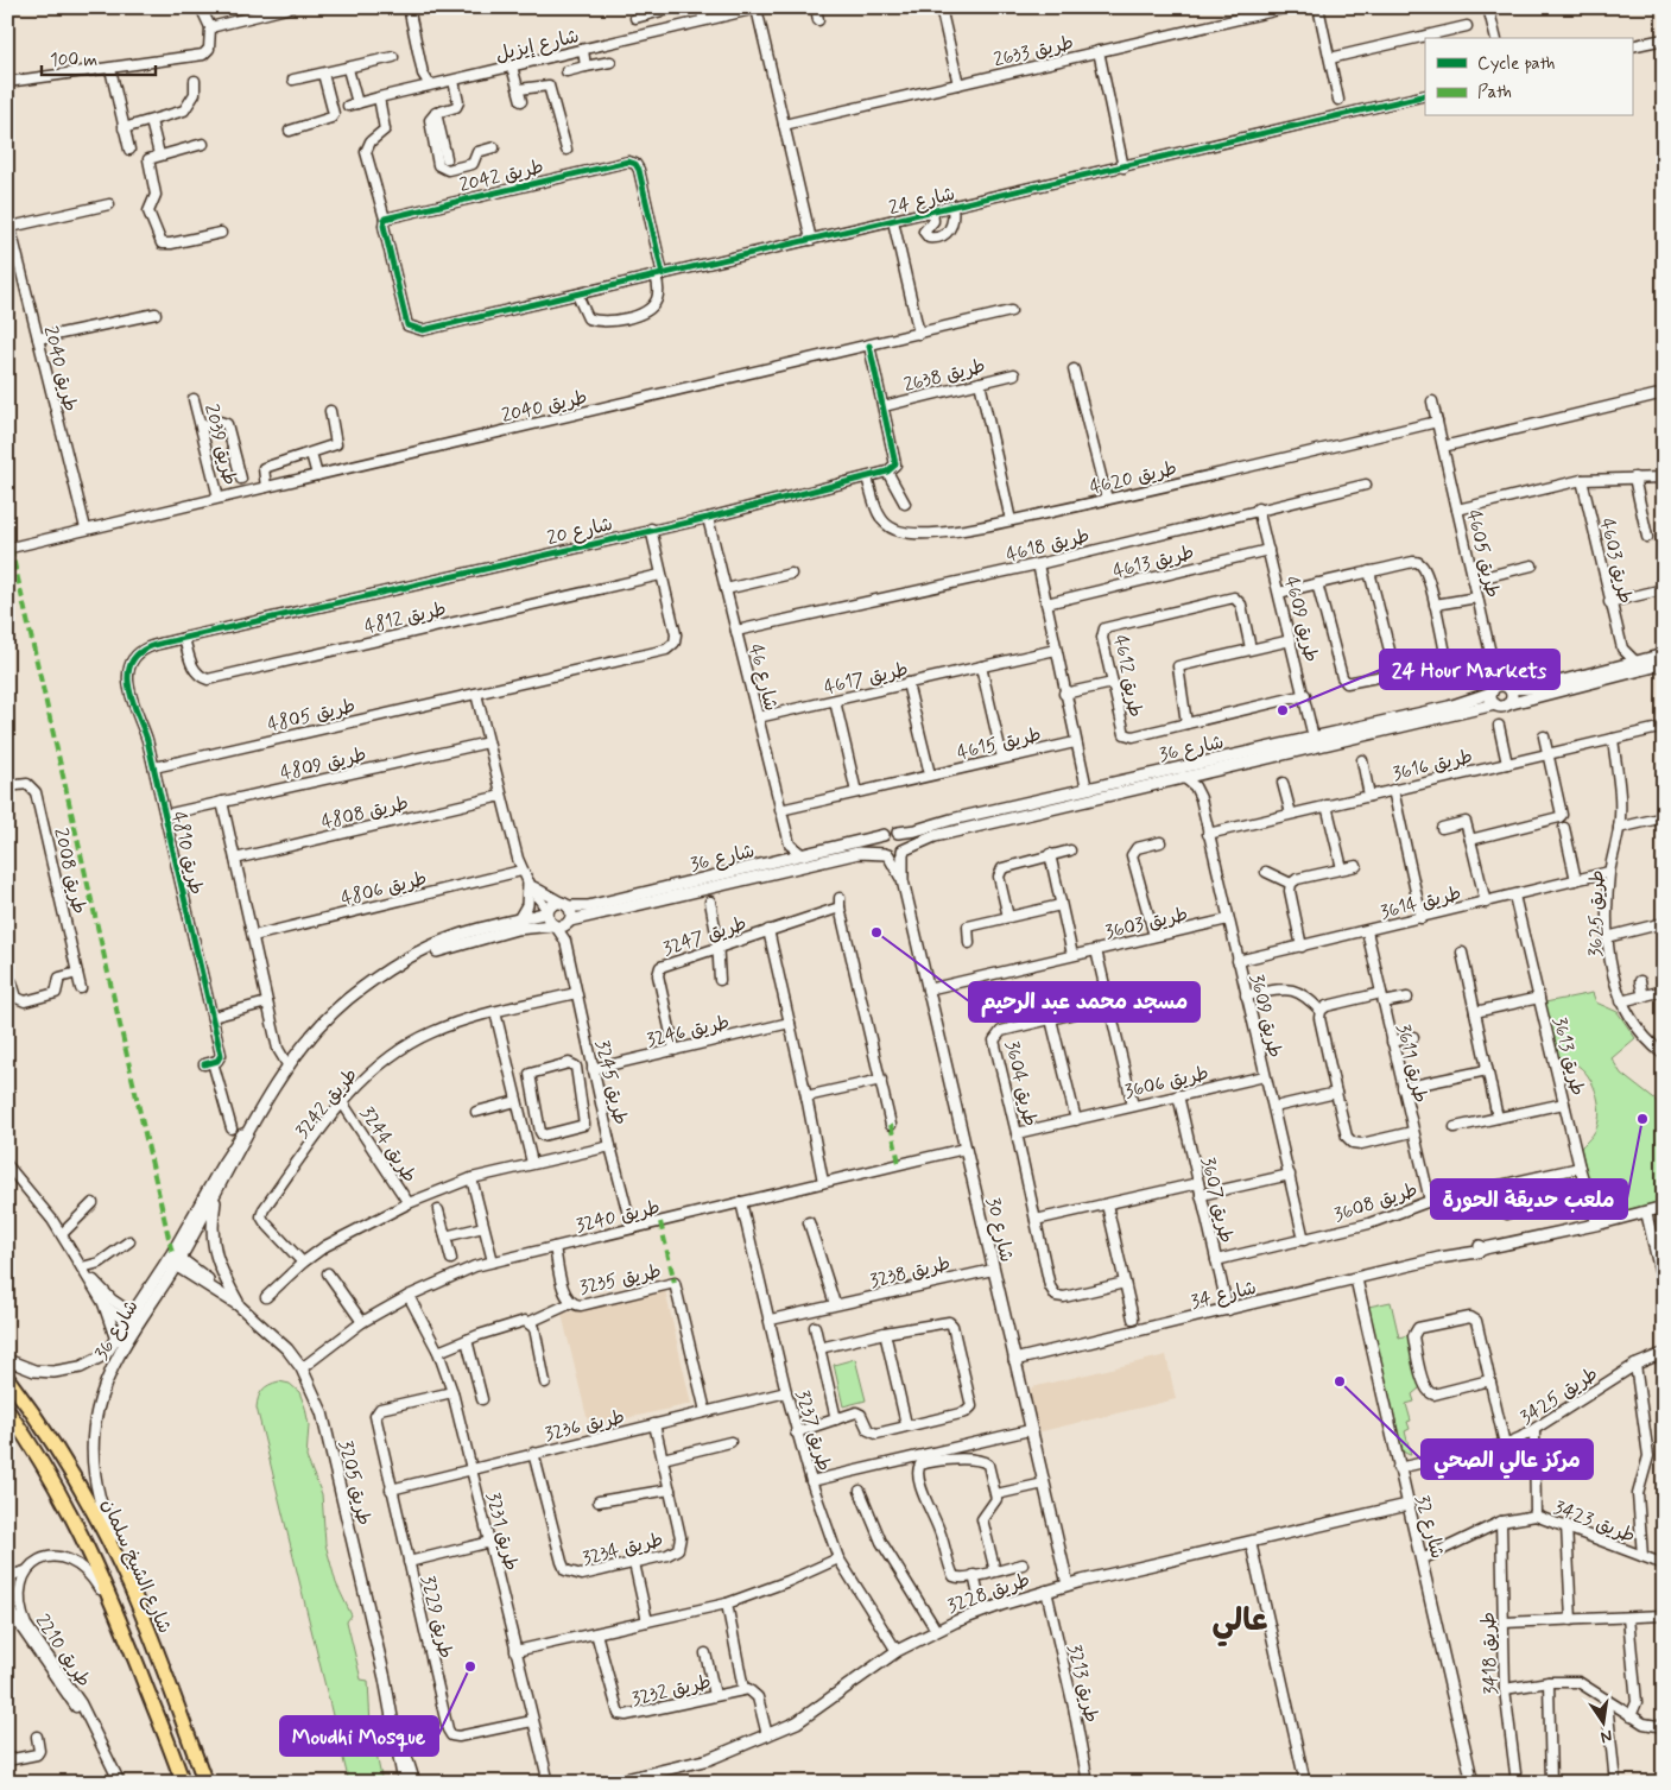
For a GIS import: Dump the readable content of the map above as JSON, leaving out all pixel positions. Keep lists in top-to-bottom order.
{
  "streets": {
    "main road": ["شارع الشيخ سلمان"],
    "street": [
      "شارع إيزيل",
      "طريق 2633",
      "طريق 2042",
      "شارع 24",
      "طريق 2040",
      "طريق 2638",
      "طريق 2039",
      "طريق 4620",
      "شارع 20",
      "طريق 4618",
      "طريق 4605",
      "طريق 4613",
      "طريق 4603",
      "طريق 4812",
      "طريق 4609",
      "طريق 4612",
      "شارع 46",
      "طريق 4617",
      "طريق 4805",
      "طريق 4615",
      "شارع 36",
      "طريق 4809",
      "طريق 3616",
      "طريق 4808",
      "طريق 4810",
      "طريق 2008",
      "طريق 4806",
      "طريق 3614",
      "طريق 3625",
      "طريق 3603",
      "طريق 3247",
      "طريق 3609",
      "طريق 3246",
      "طريق 3613",
      "طريق 3611",
      "طريق 3606",
      "طريق 3245",
      "طريق 3604",
      "طريق 3242",
      "طريق 3244",
      "طريق 3607",
      "طريق 3608",
      "طريق 3240",
      "شارع 30",
      "طريق 3238",
      "طريق 3235",
      "شارع 34",
      "طريق 3425",
      "طريق 3236",
      "طريق 3237",
      "طريق 3205",
      "طريق 3423",
      "شارع 32",
      "طريق 3231",
      "طريق 3234",
      "طريق 3228",
      "طريق 3229",
      "طريق 2210",
      "طريق 3418",
      "طريق 3213",
      "طريق 3232"
    ]
  },
  "crossings": [
    ["شارع إيزيل", "طريق 2633"],
    ["شارع إيزيل", "شارع 24"],
    ["طريق 2042", "شارع 24"],
    ["طريق 2040", "طريق 2039"],
    ["طريق 4620", "شارع 20"],
    ["طريق 4620", "طريق 4605"],
    ["شارع 20", "طريق 4812"],
    ["شارع 20", "شارع 46"],
    ["شارع 20", "طريق 4810"],
    ["طريق 4618", "طريق 4609"],
    ["طريق 4618", "شارع 46"],
    ["طريق 4605", "شارع 36"],
    ["طريق 4613", "طريق 4609"],
    ["طريق 4812", "طريق 4805"],
    ["طريق 4609", "طريق 4612"],
    ["طريق 4609", "شارع 36"],
    ["شارع 46", "طريق 4617"],
    ["شارع 46", "طريق 4615"],
    ["طريق 4805", "طريق 4810"],
    ["شارع 36", "طريق 3609"],
    ["شارع 36", "طريق 3245"],
    ["شارع 36", "شارع 30"],
    ["شارع 36", "طريق 3205"],
    ["شارع 36", "شارع الشيخ سلمان"],
    ["طريق 4809", "طريق 4810"],
    ["طريق 3616", "طريق 3625"],
    ["طريق 3616", "طريق 3609"],
    ["طريق 3614", "طريق 3625"],
    ["طريق 3614", "طريق 3609"],
    ["طريق 3614", "طريق 3613"],
    ["طريق 3614", "طريق 3611"],
    ["طريق 3603", "طريق 3609"],
    ["طريق 3603", "شارع 30"],
    ["طريق 3247", "طريق 3246"],
    ["طريق 3609", "طريق 3606"],
    ["طريق 3609", "طريق 3608"],
    ["طريق 3246", "طريق 3245"],
    ["طريق 3613", "طريق 3608"],
    ["طريق 3613", "شارع 34"],
    ["طريق 3611", "طريق 3608"],
    ["طريق 3606", "طريق 3604"],
    ["طريق 3606", "طريق 3607"],
    ["طريق 3245", "طريق 3242"],
    ["طريق 3245", "طريق 3240"],
    ["طريق 3242", "طريق 3244"],
    ["طريق 3607", "طريق 3608"],
    ["طريق 3607", "شارع 34"],
    ["طريق 3240", "شارع 30"],
    ["طريق 3240", "طريق 3235"],
    ["طريق 3240", "طريق 3237"],
    ["طريق 3240", "طريق 3205"],
    ["طريق 3240", "طريق 3231"],
    ["شارع 30", "طريق 3238"],
    ["شارع 30", "شارع 34"],
    ["شارع 30", "طريق 3228"],
    ["طريق 3238", "طريق 3237"],
    ["طريق 3235", "طريق 3236"],
    ["شارع 34", "شارع 32"],
    ["طريق 3425", "طريق 3423"],
    ["طريق 3425", "شارع 32"],
    ["طريق 3236", "طريق 3237"],
    ["طريق 3236", "طريق 3231"],
    ["طريق 3236", "طريق 3234"],
    ["طريق 3236", "طريق 3229"],
    ["طريق 3237", "طريق 3228"],
    ["طريق 3423", "شارع 32"],
    ["طريق 3423", "طريق 3418"],
    ["شارع 32", "طريق 3228"],
    ["طريق 3231", "طريق 3229"],
    ["طريق 3228", "طريق 3213"]
  ],
  "districts": ["عالي"],
  "places": [
    "24 Hour Markets",
    "مسجد محمد عبد الرحيم",
    "ملعب حديقة الحورة",
    "مركز عالي الصحي",
    "Moudhi Mosque"
  ],
  "legend": ["Cycle path", "Path"],
  "scale_bar": "100 m",
  "north": "bottom"
}
